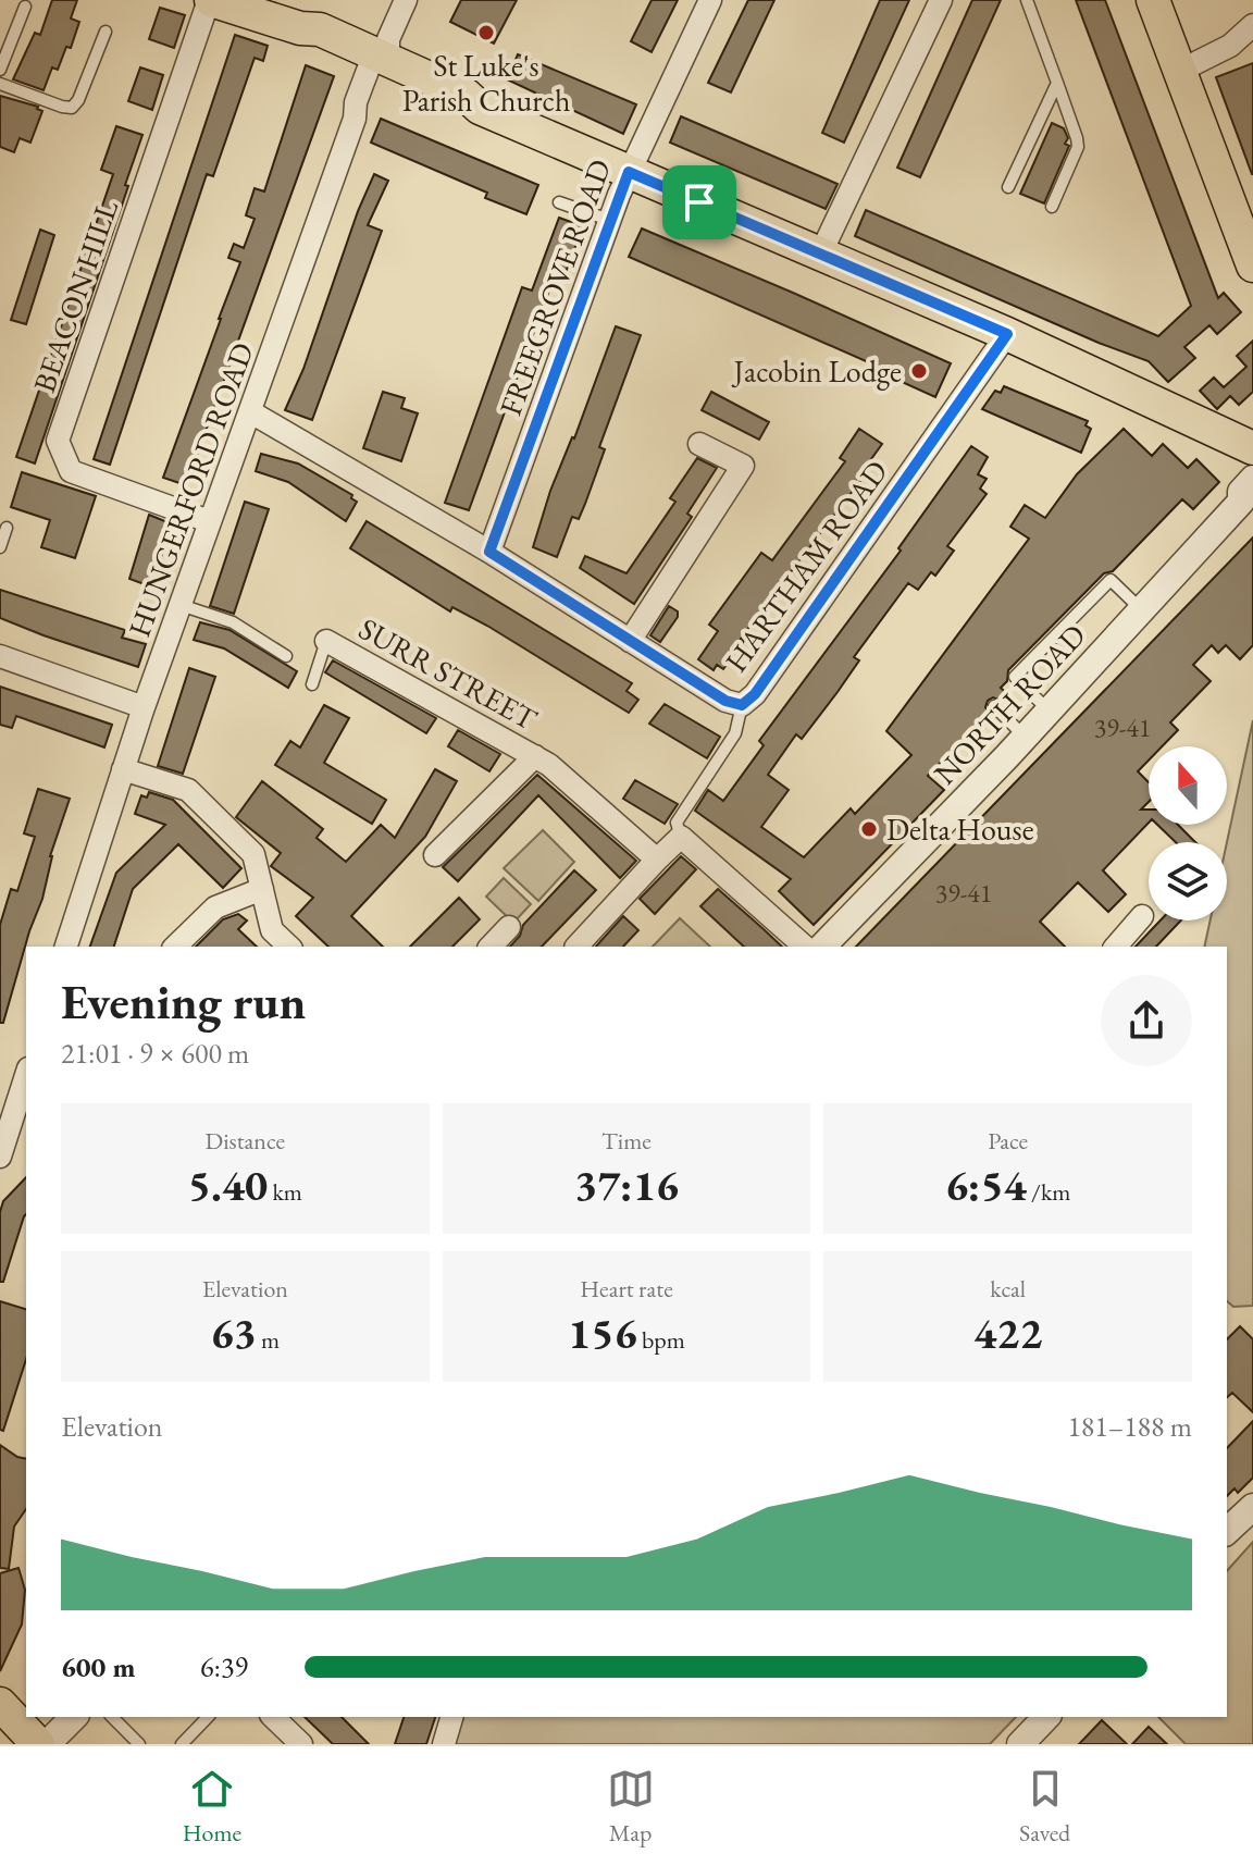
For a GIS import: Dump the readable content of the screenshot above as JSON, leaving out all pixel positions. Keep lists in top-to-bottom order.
{
  "streets": {
    "street": [
      "FREEGROVE ROAD",
      "BEACON HILL",
      "HUNGERFORD ROAD",
      "HARTHAM ROAD",
      "SURR STREET",
      "NORTH ROAD"
    ]
  },
  "crossings": [
    ["FREEGROVE ROAD", "HARTHAM ROAD"],
    ["BEACON HILL", "HUNGERFORD ROAD"],
    ["HUNGERFORD ROAD", "HARTHAM ROAD"]
  ],
  "places": ["St Luke's Parish Church", "Jacobin Lodge", "Delta House"],
  "house_numbers": ["39-41", "39-41"],
  "north": "top",
  "page": {
    "heading": ["Evening run", "21:01 · 9 × 600 m"],
    "stats": [
      ["Distance", "5.40 km"],
      ["Time", "37:16"],
      ["Pace", "6:54 /km"],
      ["Elevation", "63 m"],
      ["Heart rate", "156 bpm"],
      ["kcal", "422"]
    ],
    "chart": ["Elevation", "181–188 m"],
    "list": [
      {
        "name": "600 m",
        "note": "6:39"
      }
    ],
    "tabs": ["Home", "Map", "Saved"]
  }
}
